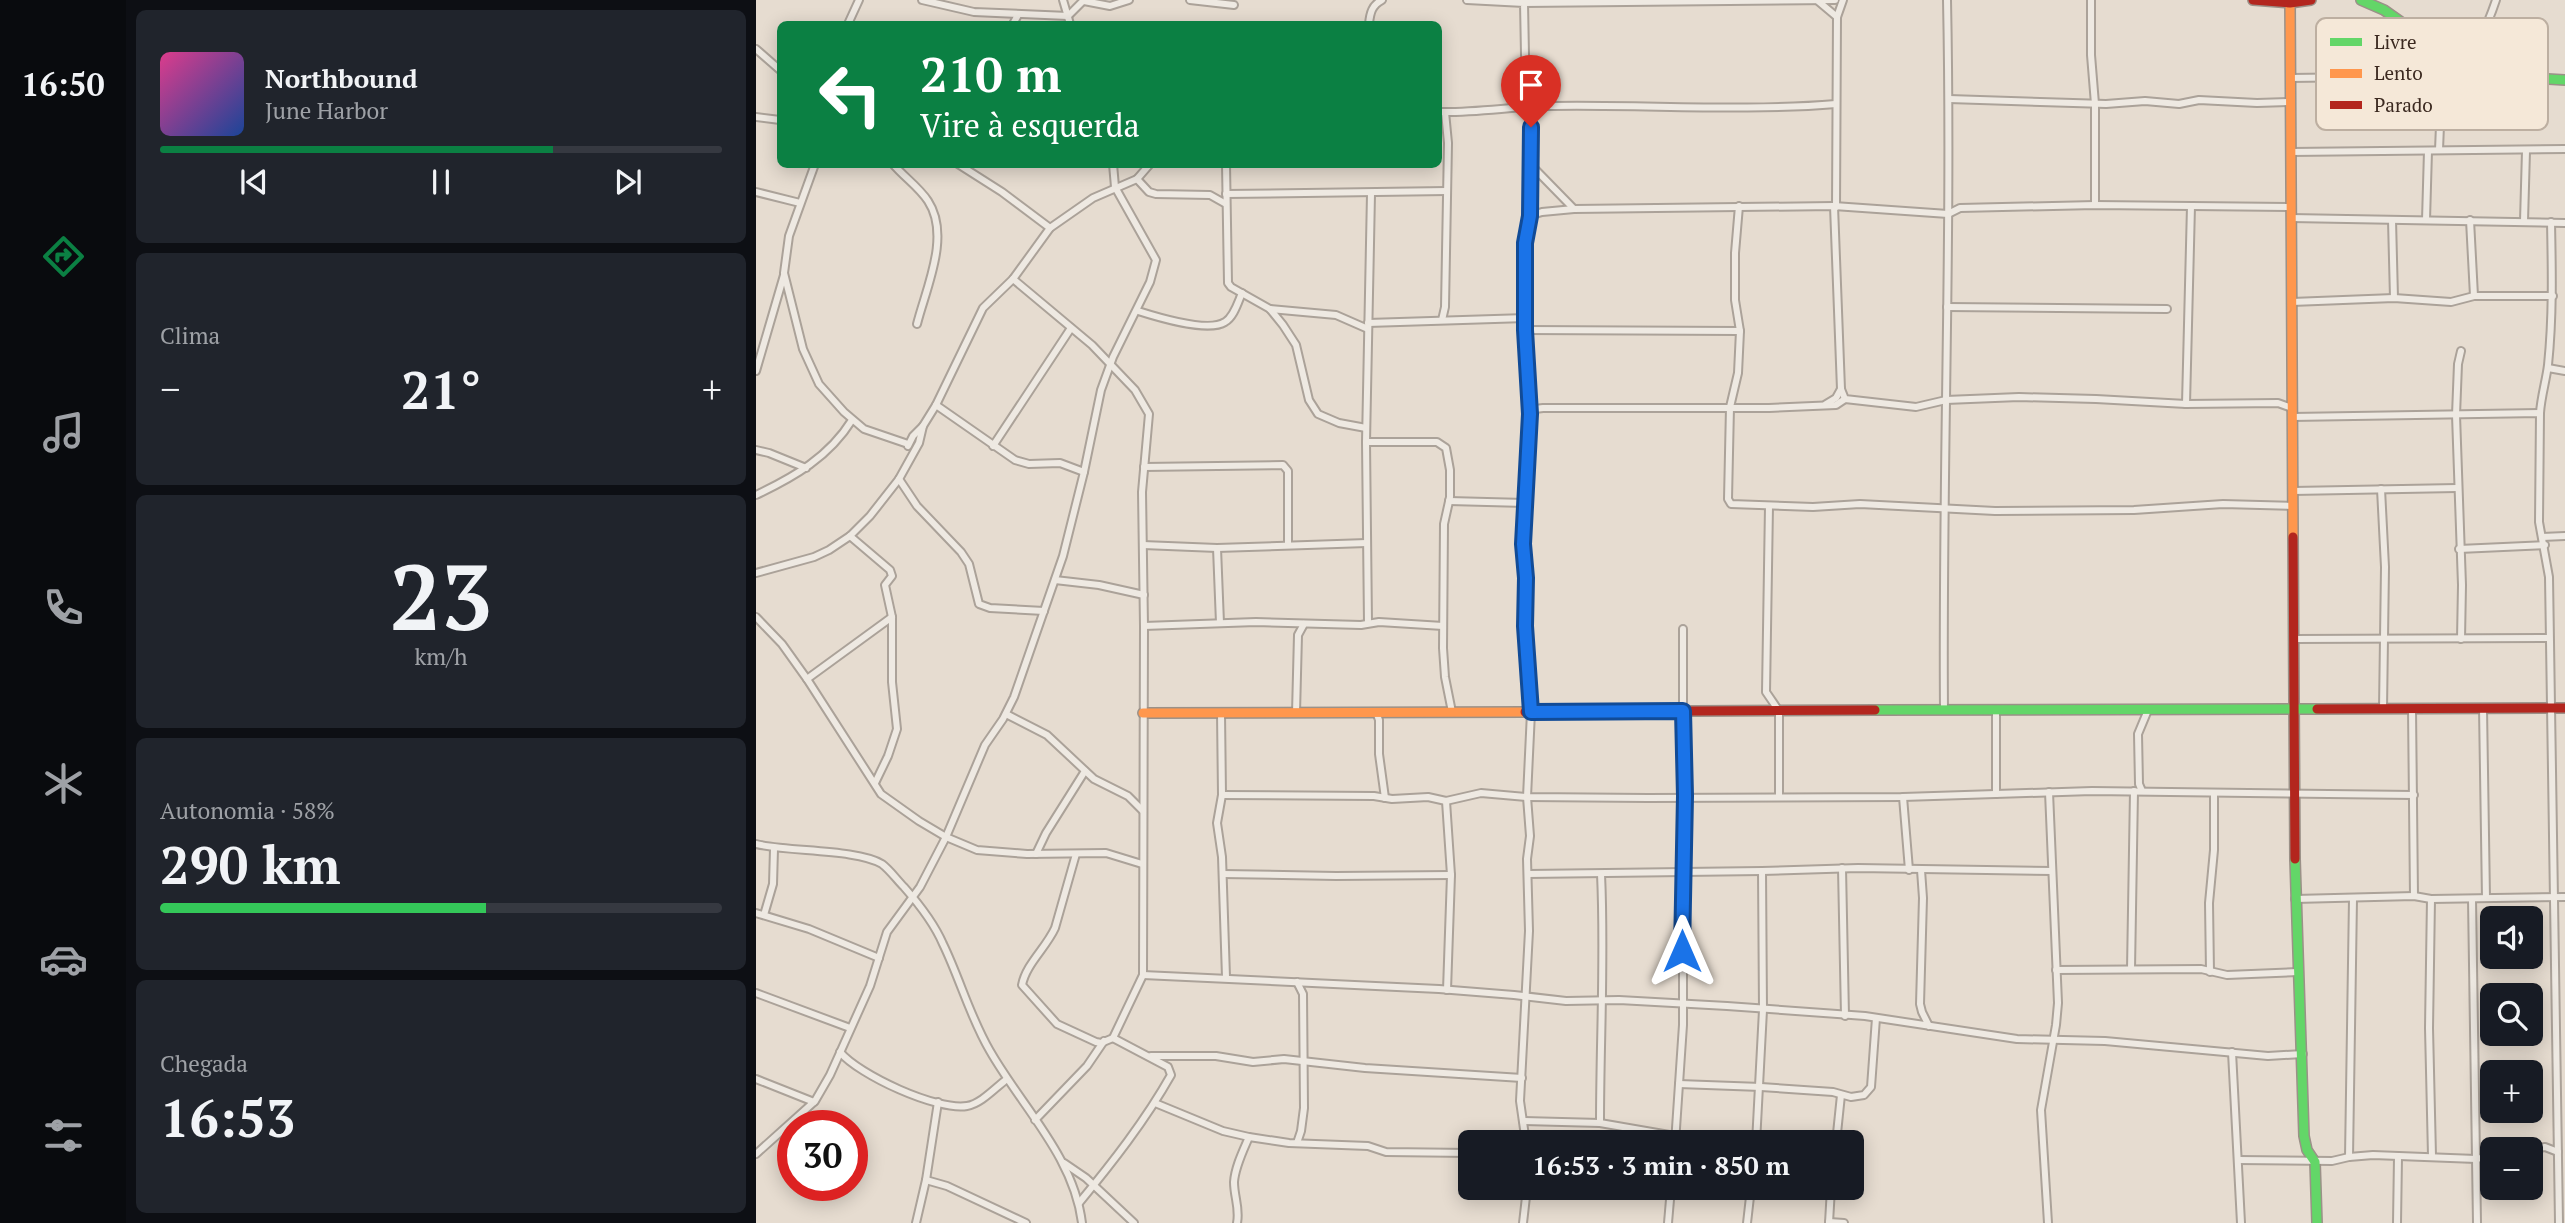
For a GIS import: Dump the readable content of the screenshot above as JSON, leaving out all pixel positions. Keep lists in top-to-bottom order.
{
  "legend": ["Livre", "Lento", "Parado"],
  "page": {
    "tabs": "16:50",
    "turn": ["210 m", "Vire à esquerda"],
    "song": ["Northbound", "June Harbor"],
    "tile": [
      "Clima",
      ["23", "km/h"],
      ["Autonomia · 58%", "290 km"],
      ["Chegada", "16:53"]
    ],
    "heat": ["−", "21°", "+"],
    "map_buttons": ["+", "−"],
    "limit": "30",
    "trip": "16:53 · 3 min · 850 m"
  }
}
